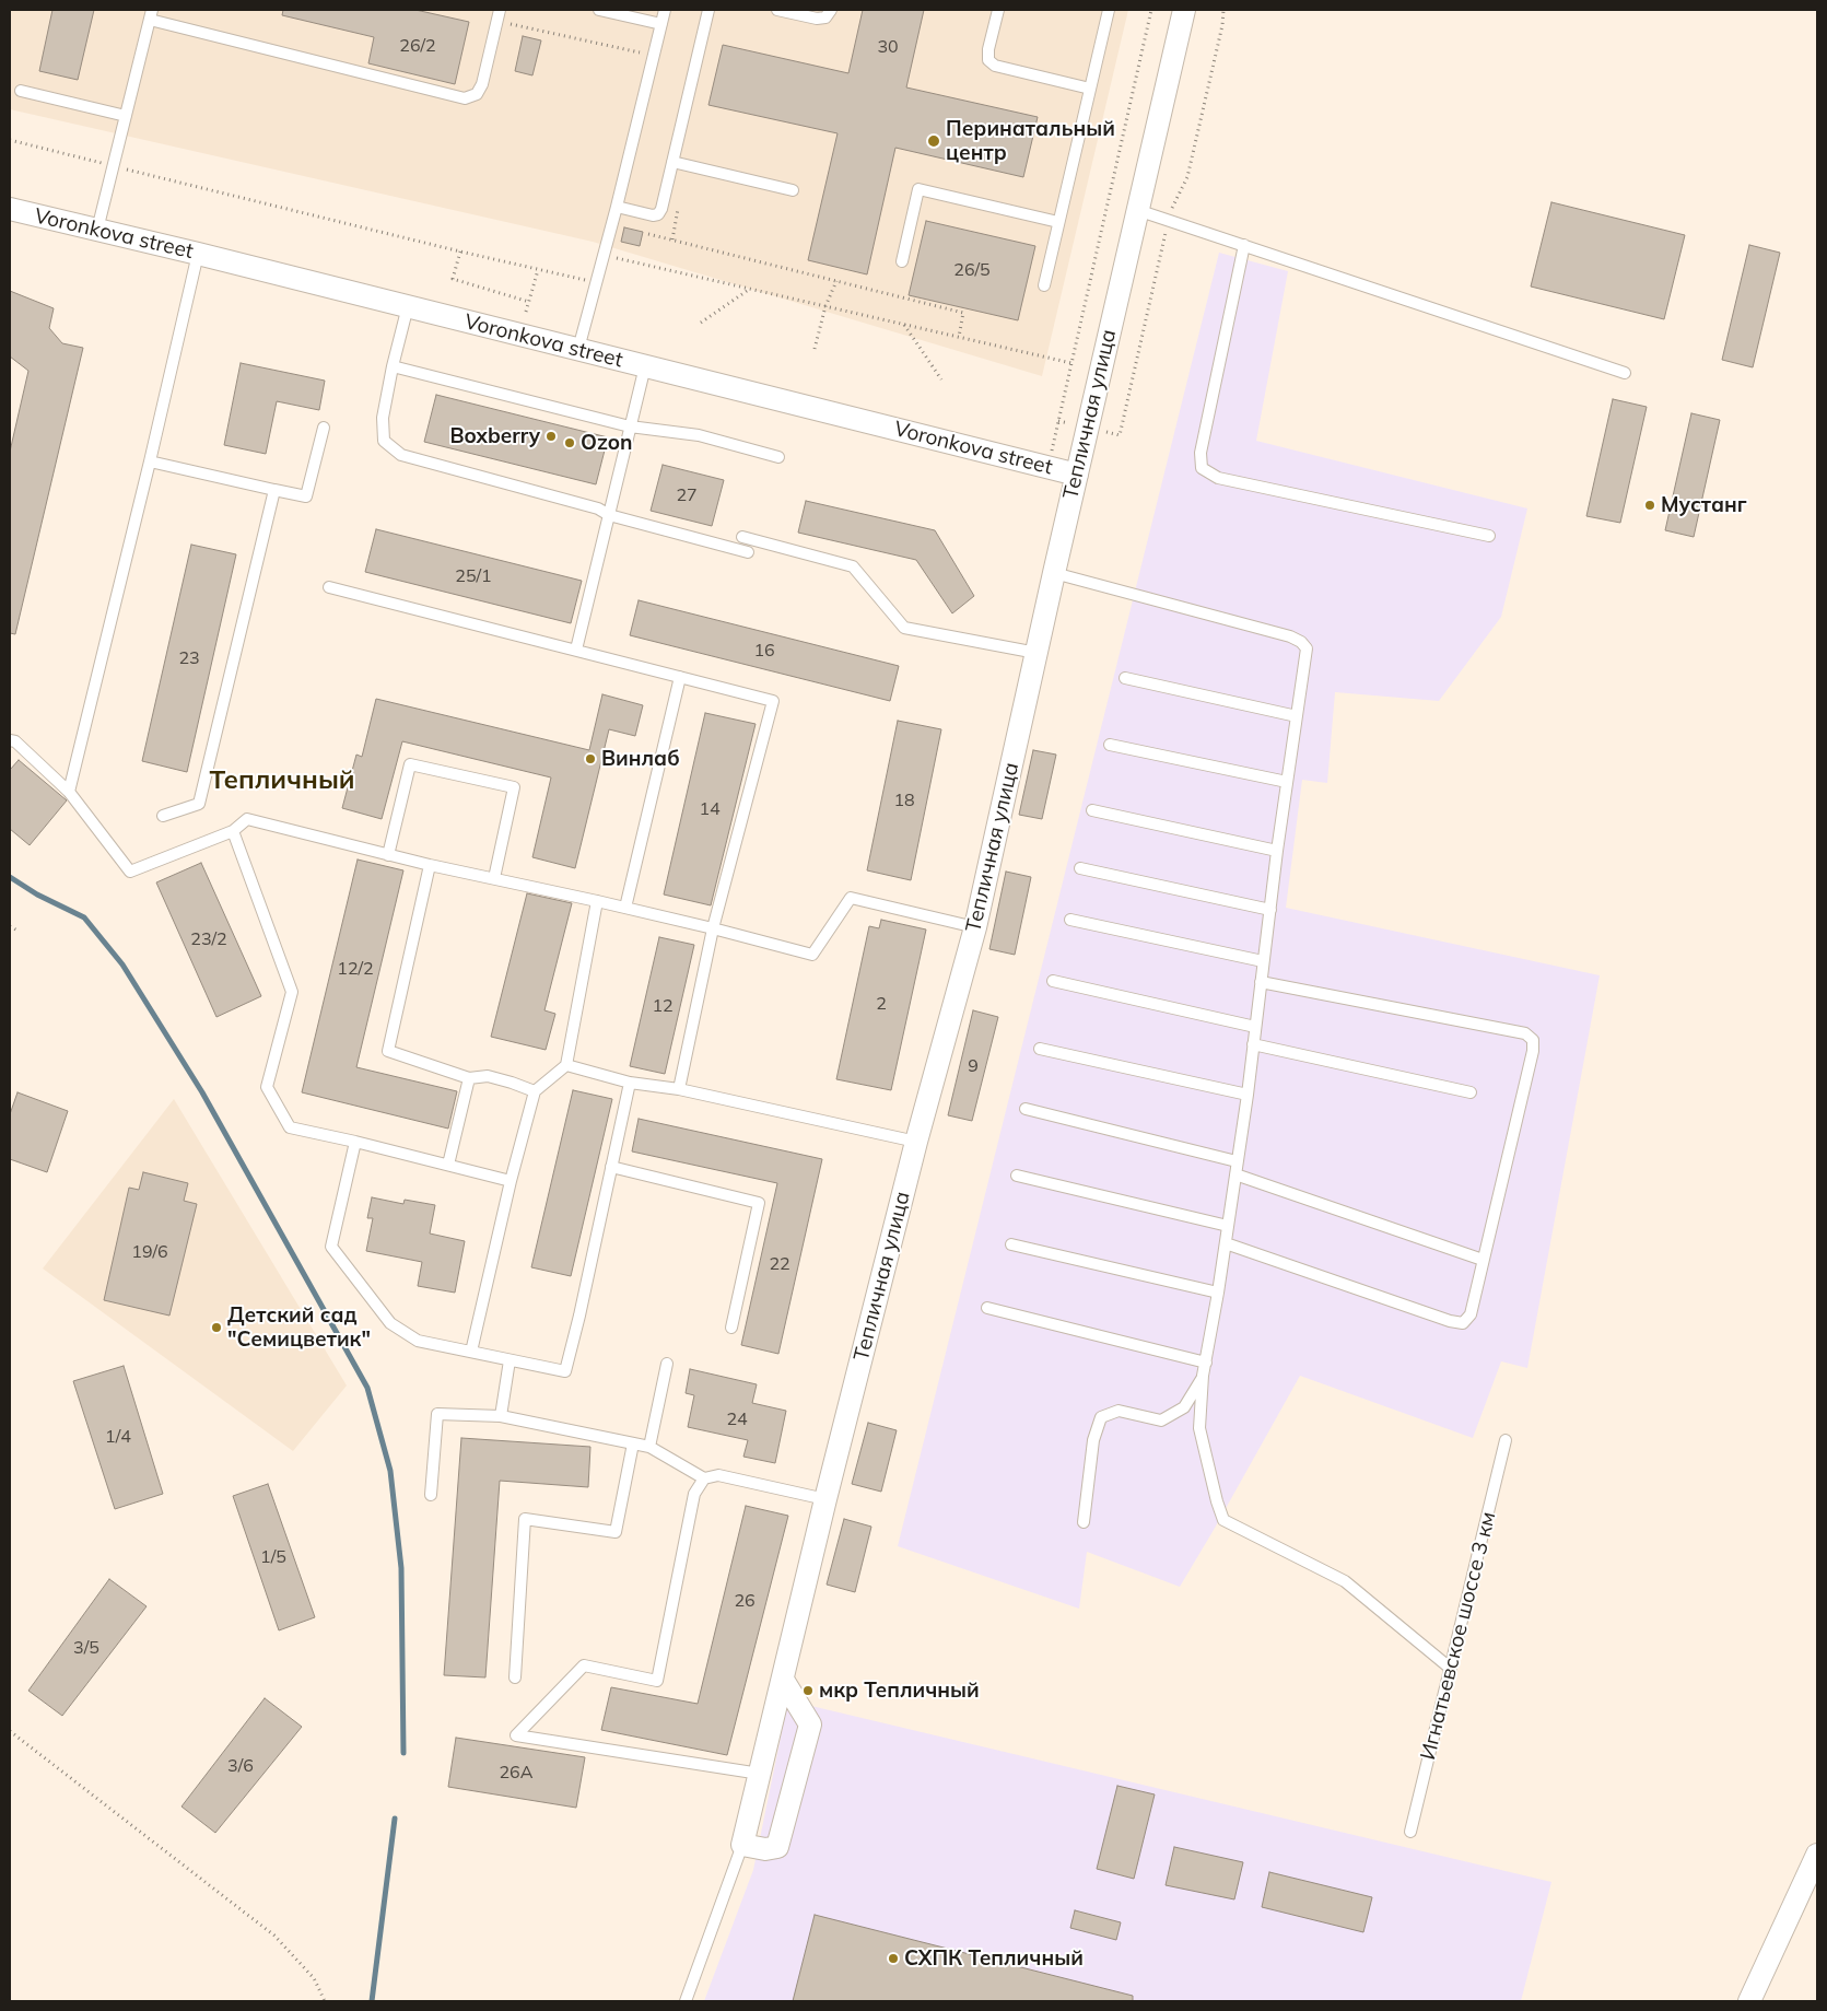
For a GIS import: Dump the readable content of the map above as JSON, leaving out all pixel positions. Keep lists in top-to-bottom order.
{
  "streets": {
    "street": ["Voronkova street", "Тепличная улица"],
    "lane": ["Игнатьевское шоссе 3 км"]
  },
  "crossings": [
    ["Voronkova street", "Тепличная улица"]
  ],
  "districts": ["Тепличный"],
  "places": [
    "Перинатальный центр",
    "Boxberry",
    "Ozon",
    "Мустанг",
    "Винлаб",
    "Детский сад \"Семицветик\"",
    "мкр Тепличный",
    "СХПК Тепличный"
  ],
  "house_numbers": [
    "26/2",
    "30",
    "26/5",
    "27",
    "25/1",
    "16",
    "23",
    "18",
    "14",
    "23/2",
    "12/2",
    "2",
    "12",
    "9",
    "19/6",
    "22",
    "24",
    "1/4",
    "1/5",
    "26",
    "3/5",
    "3/6",
    "26А"
  ]
}
